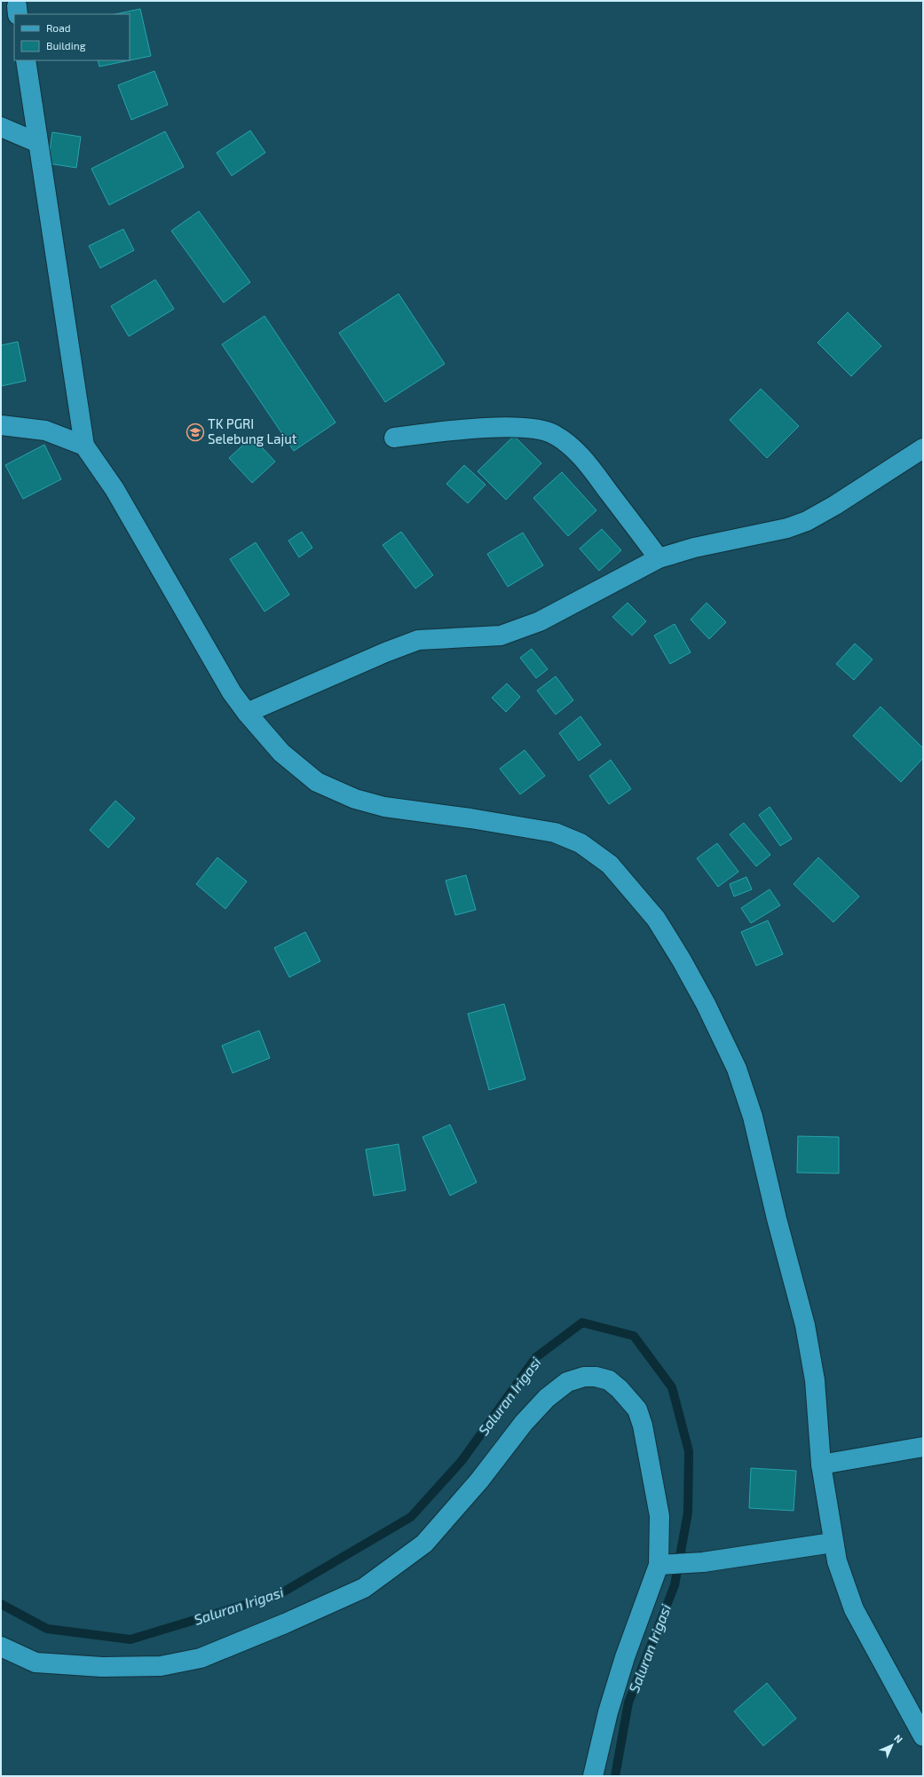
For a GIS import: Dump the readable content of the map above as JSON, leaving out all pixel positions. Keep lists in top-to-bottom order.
{
  "water": ["Saluran Irigasi"],
  "places": {
    "school or university": ["TK PGRI Selebung Lajut"]
  },
  "legend": ["Road", "Building"],
  "north": "top right"
}
